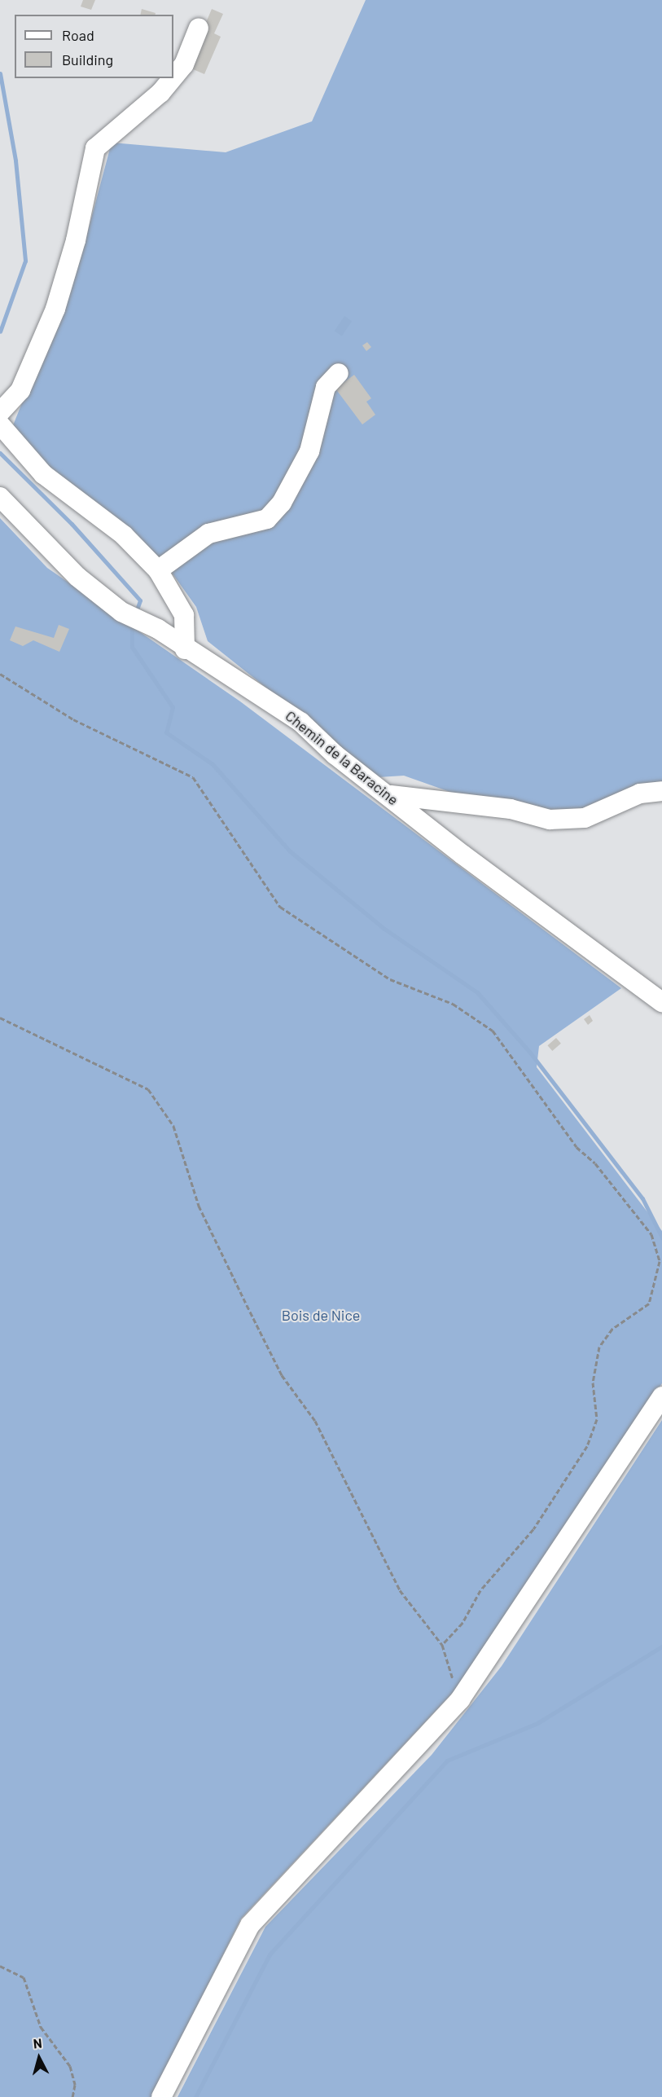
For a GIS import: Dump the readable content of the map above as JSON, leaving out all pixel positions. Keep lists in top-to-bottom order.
{
  "streets": {
    "street": ["Chemin de la Baracine"]
  },
  "parks": ["Bois de Nice"],
  "legend": ["Road", "Building"],
  "north": "top"
}
